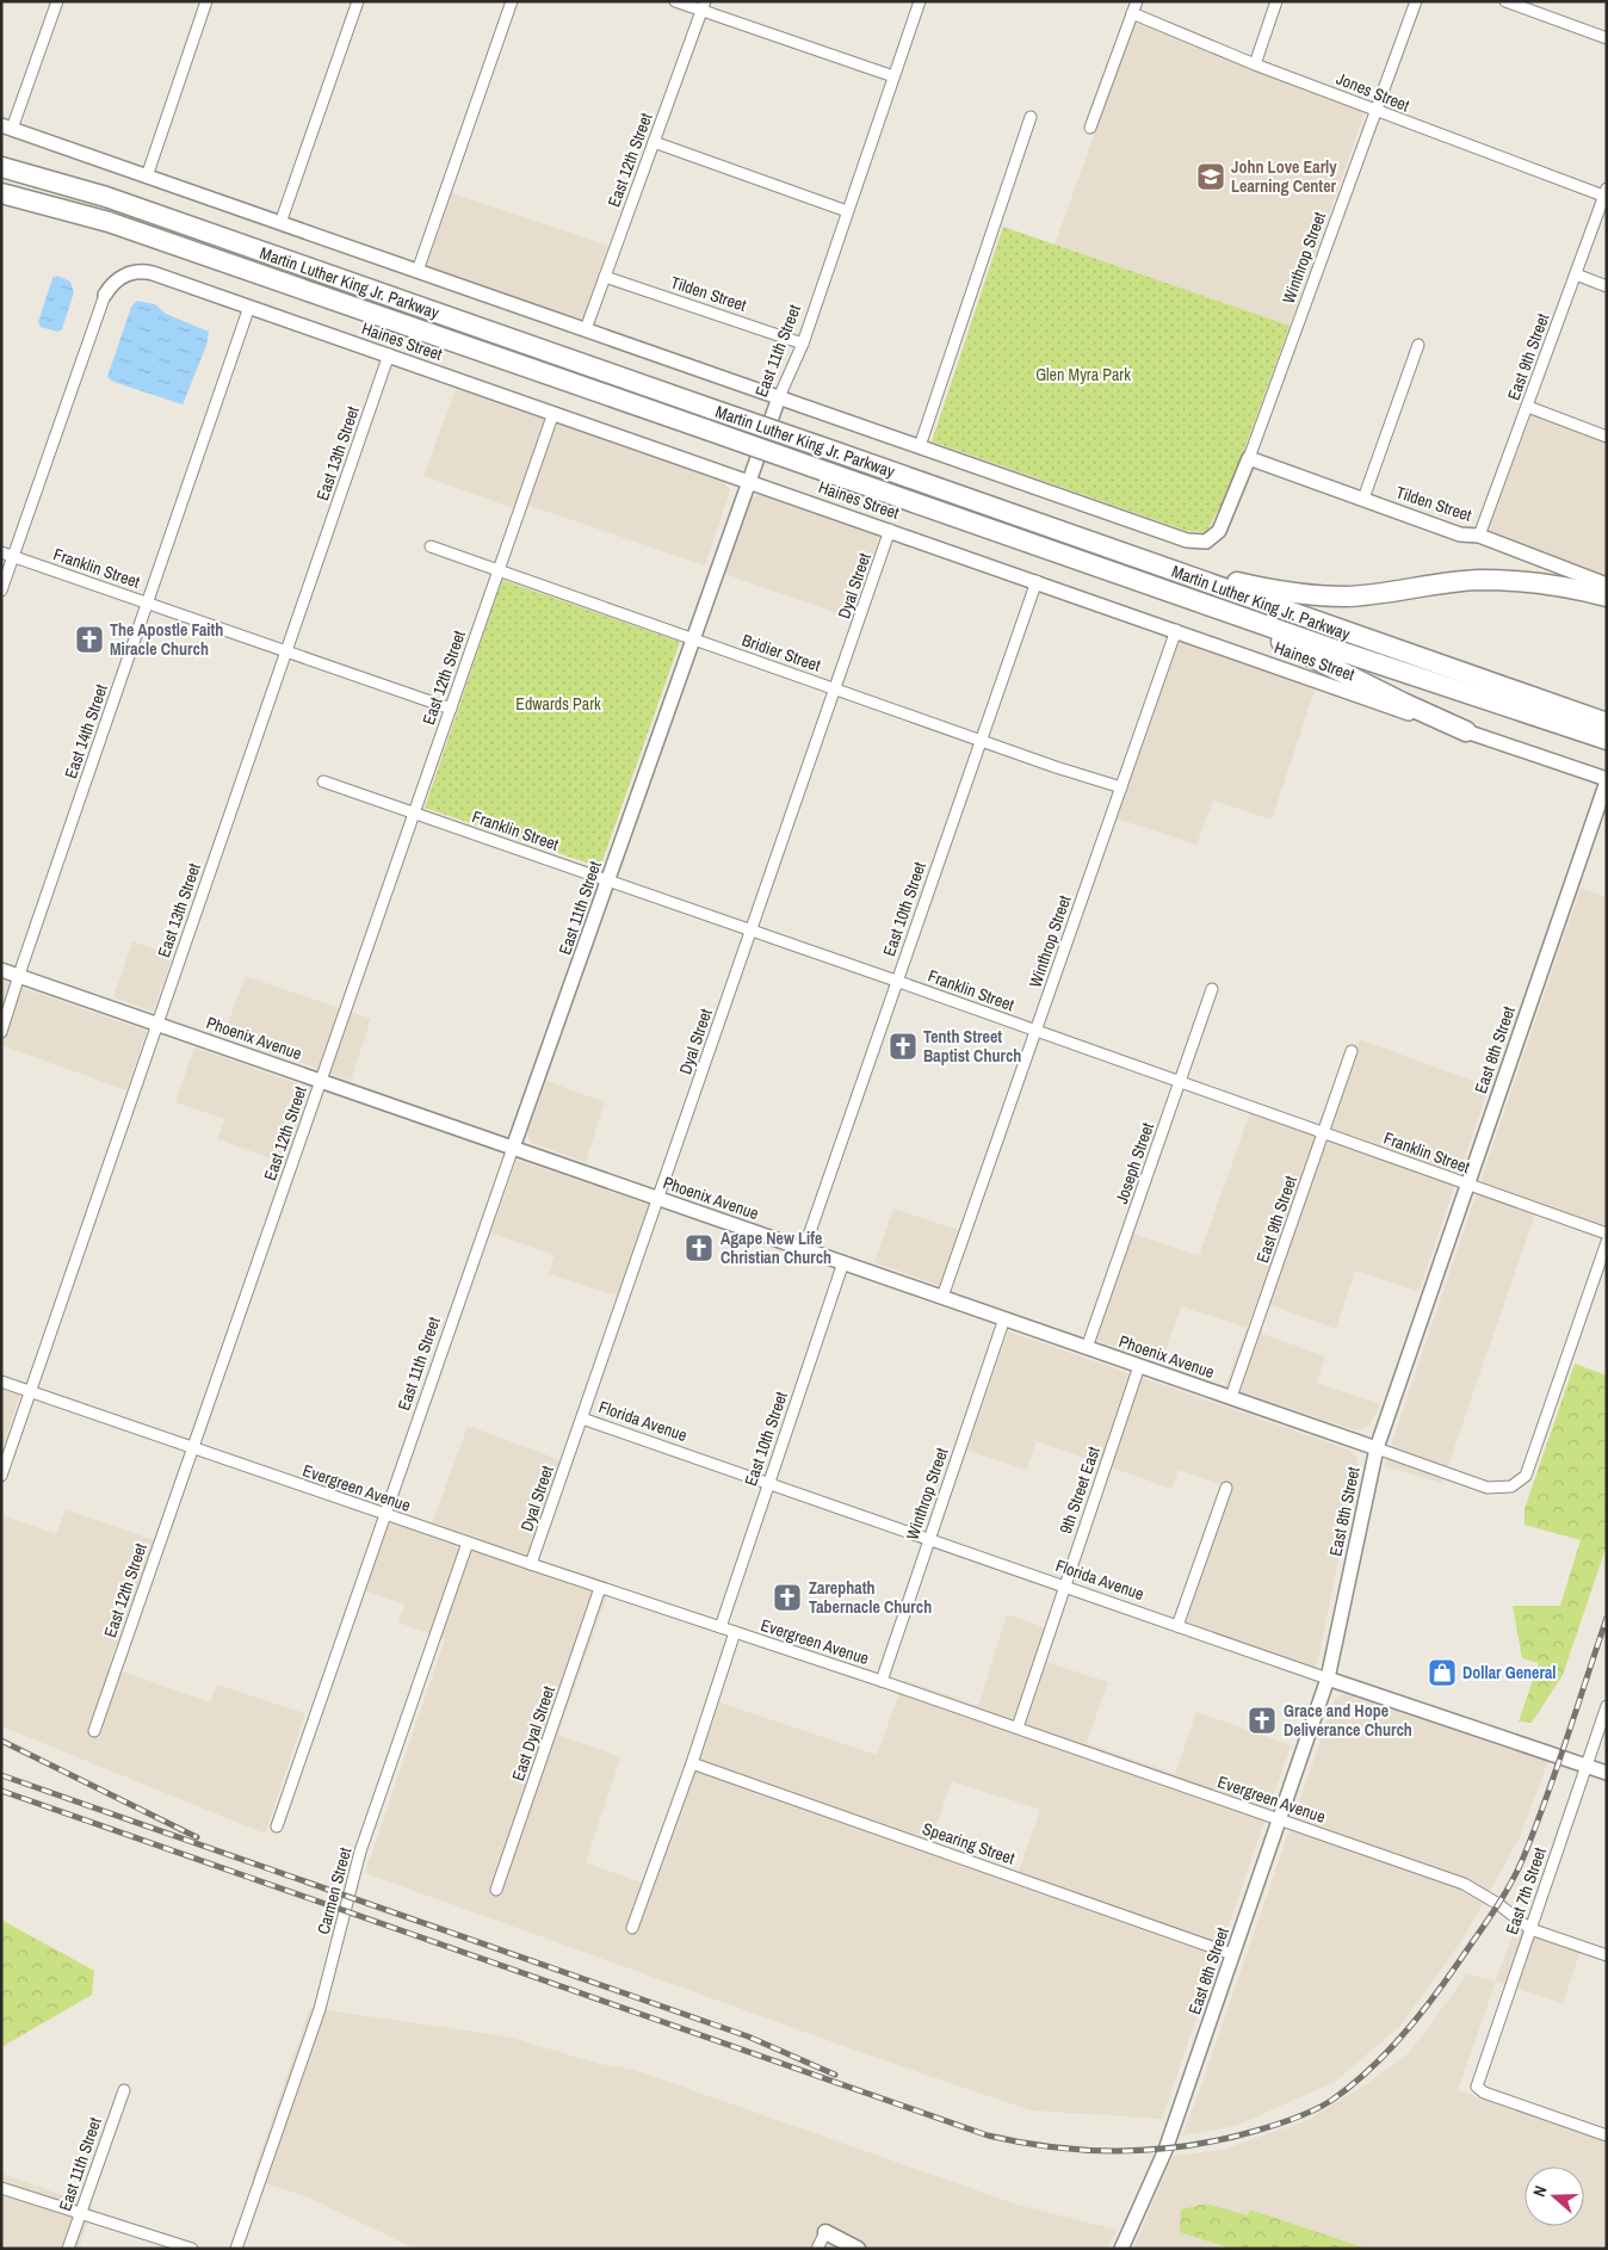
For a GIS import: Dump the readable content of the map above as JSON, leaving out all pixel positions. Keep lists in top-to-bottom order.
{
  "streets": {
    "highway": ["Martin Luther King Jr. Parkway"],
    "street": [
      "Jones Street",
      "East 12th Street",
      "Winthrop Street",
      "Tilden Street",
      "Haines Street",
      "East 11th Street",
      "East 9th Street",
      "East 13th Street",
      "Franklin Street",
      "Dyal Street",
      "Bridier Street",
      "East 14th Street",
      "East 10th Street",
      "Phoenix Avenue",
      "East 8th Street",
      "Joseph Street",
      "Florida Avenue",
      "Evergreen Avenue",
      "9th Street East",
      "East Dyal Street",
      "Spearing Street",
      "Carmen Street",
      "East 7th Street"
    ]
  },
  "crossings": [
    ["Jones Street", "Winthrop Street"],
    ["Jones Street", "East 9th Street"],
    ["East 12th Street", "Tilden Street"],
    ["East 12th Street", "Haines Street"],
    ["East 12th Street", "Franklin Street"],
    ["East 12th Street", "Bridier Street"],
    ["East 12th Street", "Phoenix Avenue"],
    ["East 12th Street", "Evergreen Avenue"],
    ["Winthrop Street", "Tilden Street"],
    ["Winthrop Street", "Haines Street"],
    ["Winthrop Street", "Franklin Street"],
    ["Winthrop Street", "Bridier Street"],
    ["Winthrop Street", "Phoenix Avenue"],
    ["Winthrop Street", "Florida Avenue"],
    ["Winthrop Street", "Evergreen Avenue"],
    ["Tilden Street", "East 11th Street"],
    ["Tilden Street", "East 9th Street"],
    ["Haines Street", "East 11th Street"],
    ["Haines Street", "East 13th Street"],
    ["Haines Street", "Dyal Street"],
    ["Haines Street", "East 14th Street"],
    ["Haines Street", "East 10th Street"],
    ["Haines Street", "East 8th Street"],
    ["East 11th Street", "Franklin Street"],
    ["East 11th Street", "Bridier Street"],
    ["East 11th Street", "Phoenix Avenue"],
    ["East 11th Street", "Evergreen Avenue"],
    ["East 9th Street", "Franklin Street"],
    ["East 9th Street", "Phoenix Avenue"],
    ["East 13th Street", "Franklin Street"],
    ["East 13th Street", "Phoenix Avenue"],
    ["East 13th Street", "Evergreen Avenue"],
    ["Franklin Street", "Dyal Street"],
    ["Franklin Street", "East 14th Street"],
    ["Franklin Street", "East 10th Street"],
    ["Franklin Street", "East 8th Street"],
    ["Franklin Street", "Joseph Street"],
    ["Dyal Street", "Bridier Street"],
    ["Dyal Street", "Phoenix Avenue"],
    ["Dyal Street", "Florida Avenue"],
    ["Dyal Street", "Evergreen Avenue"],
    ["Bridier Street", "East 10th Street"],
    ["East 14th Street", "Phoenix Avenue"],
    ["East 10th Street", "Phoenix Avenue"],
    ["East 10th Street", "Florida Avenue"],
    ["East 10th Street", "Evergreen Avenue"],
    ["Phoenix Avenue", "East 8th Street"],
    ["Phoenix Avenue", "Joseph Street"],
    ["Phoenix Avenue", "9th Street East"],
    ["East 8th Street", "Florida Avenue"],
    ["East 8th Street", "Evergreen Avenue"],
    ["East 8th Street", "Spearing Street"],
    ["Florida Avenue", "9th Street East"],
    ["Florida Avenue", "East 7th Street"],
    ["Evergreen Avenue", "9th Street East"],
    ["Evergreen Avenue", "East Dyal Street"],
    ["Evergreen Avenue", "Carmen Street"],
    ["Evergreen Avenue", "East 7th Street"]
  ],
  "parks": ["Glen Myra Park", "Edwards Park"],
  "places": {
    "school or university": ["John Love Early Learning Center"],
    "church": [
      "The Apostle Faith Miracle Church",
      "Tenth Street Baptist Church",
      "Agape New Life Christian Church",
      "Zarephath Tabernacle Church",
      "Grace and Hope Deliverance Church"
    ],
    "shop": ["Dollar General"]
  },
  "north": "left"
}
